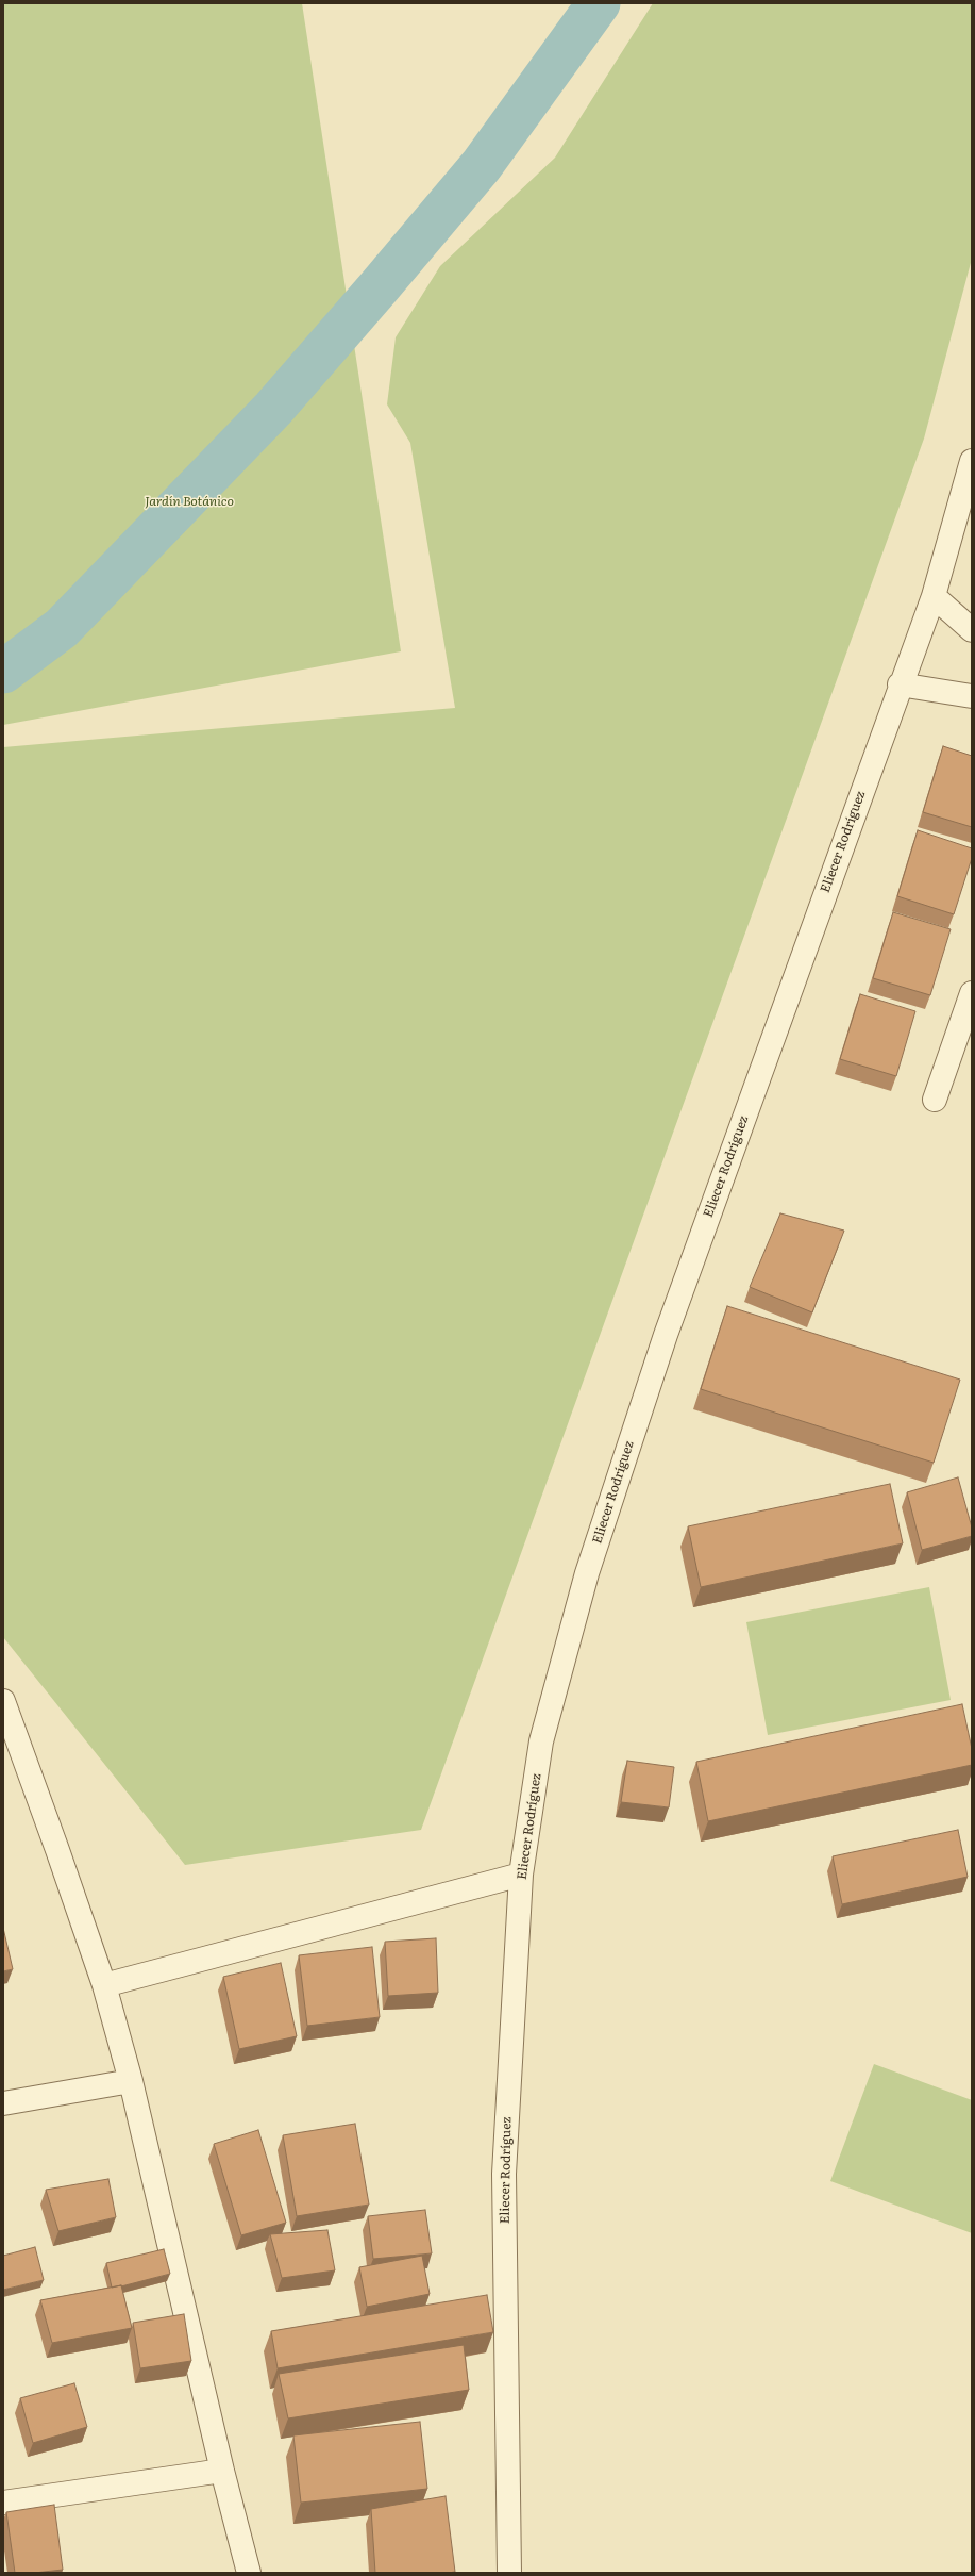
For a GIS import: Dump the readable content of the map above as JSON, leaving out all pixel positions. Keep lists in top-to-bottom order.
{
  "streets": {
    "street": ["Eliecer Rodríguez"]
  },
  "parks": ["Jardín Botánico"]
}
